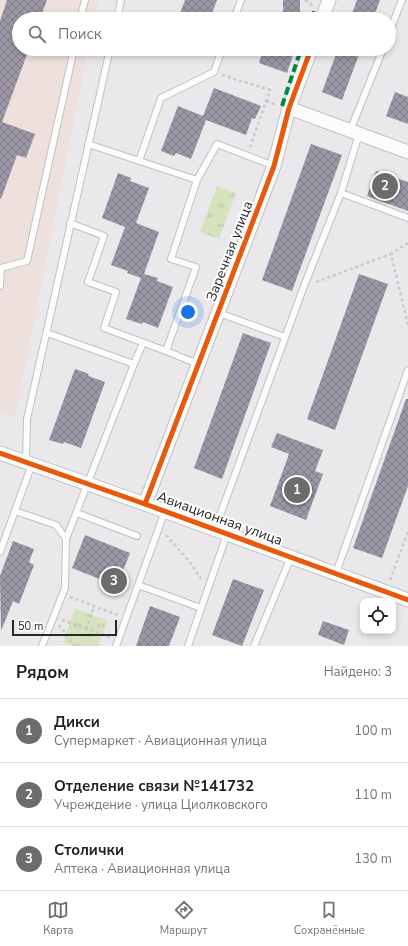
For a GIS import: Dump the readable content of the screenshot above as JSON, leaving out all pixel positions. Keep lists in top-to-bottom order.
{
  "streets": {
    "street": ["Заречная улица", "Авиационная улица"]
  },
  "crossings": [
    ["Заречная улица", "Авиационная улица"]
  ],
  "scale_bar": "50 m",
  "page": {
    "search": "Поиск",
    "pins": ["2", "1", "3"],
    "scale": "50 m",
    "heading": ["Рядом", "Найдено: 3"],
    "list": [
      {
        "mark": "1",
        "name": "Дикси",
        "note": "Супермаркет · Авиационная улица",
        "value": "100 m"
      },
      {
        "mark": "2",
        "name": "Отделение связи №141732",
        "note": "Учреждение · улица Циолковского",
        "value": "110 m"
      },
      {
        "mark": "3",
        "name": "Столички",
        "note": "Аптека · Авиационная улица",
        "value": "130 m"
      }
    ],
    "nav": ["Карта", "Маршрут", "Сохранённые"]
  }
}
